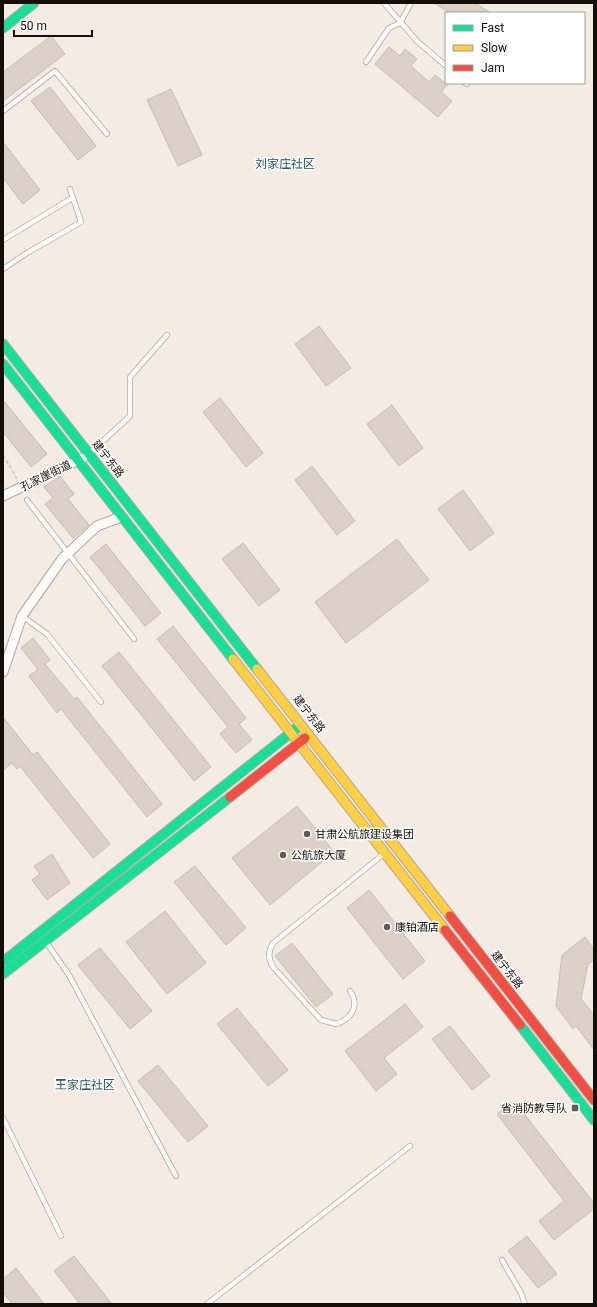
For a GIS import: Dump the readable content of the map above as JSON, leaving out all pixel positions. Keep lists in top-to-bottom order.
{
  "streets": {
    "main road": ["建宁东路"],
    "street": ["孔家崖街道"]
  },
  "crossings": [
    ["建宁东路", "孔家崖街道"]
  ],
  "districts": ["刘家庄社区", "王家庄社区"],
  "places": {
    "other": ["甘肃公航旅建设集团", "公航旅大厦", "康铂酒店"],
    "transit": ["省消防教导队"]
  },
  "legend": ["Fast", "Slow", "Jam"],
  "scale_bar": "50 m"
}
